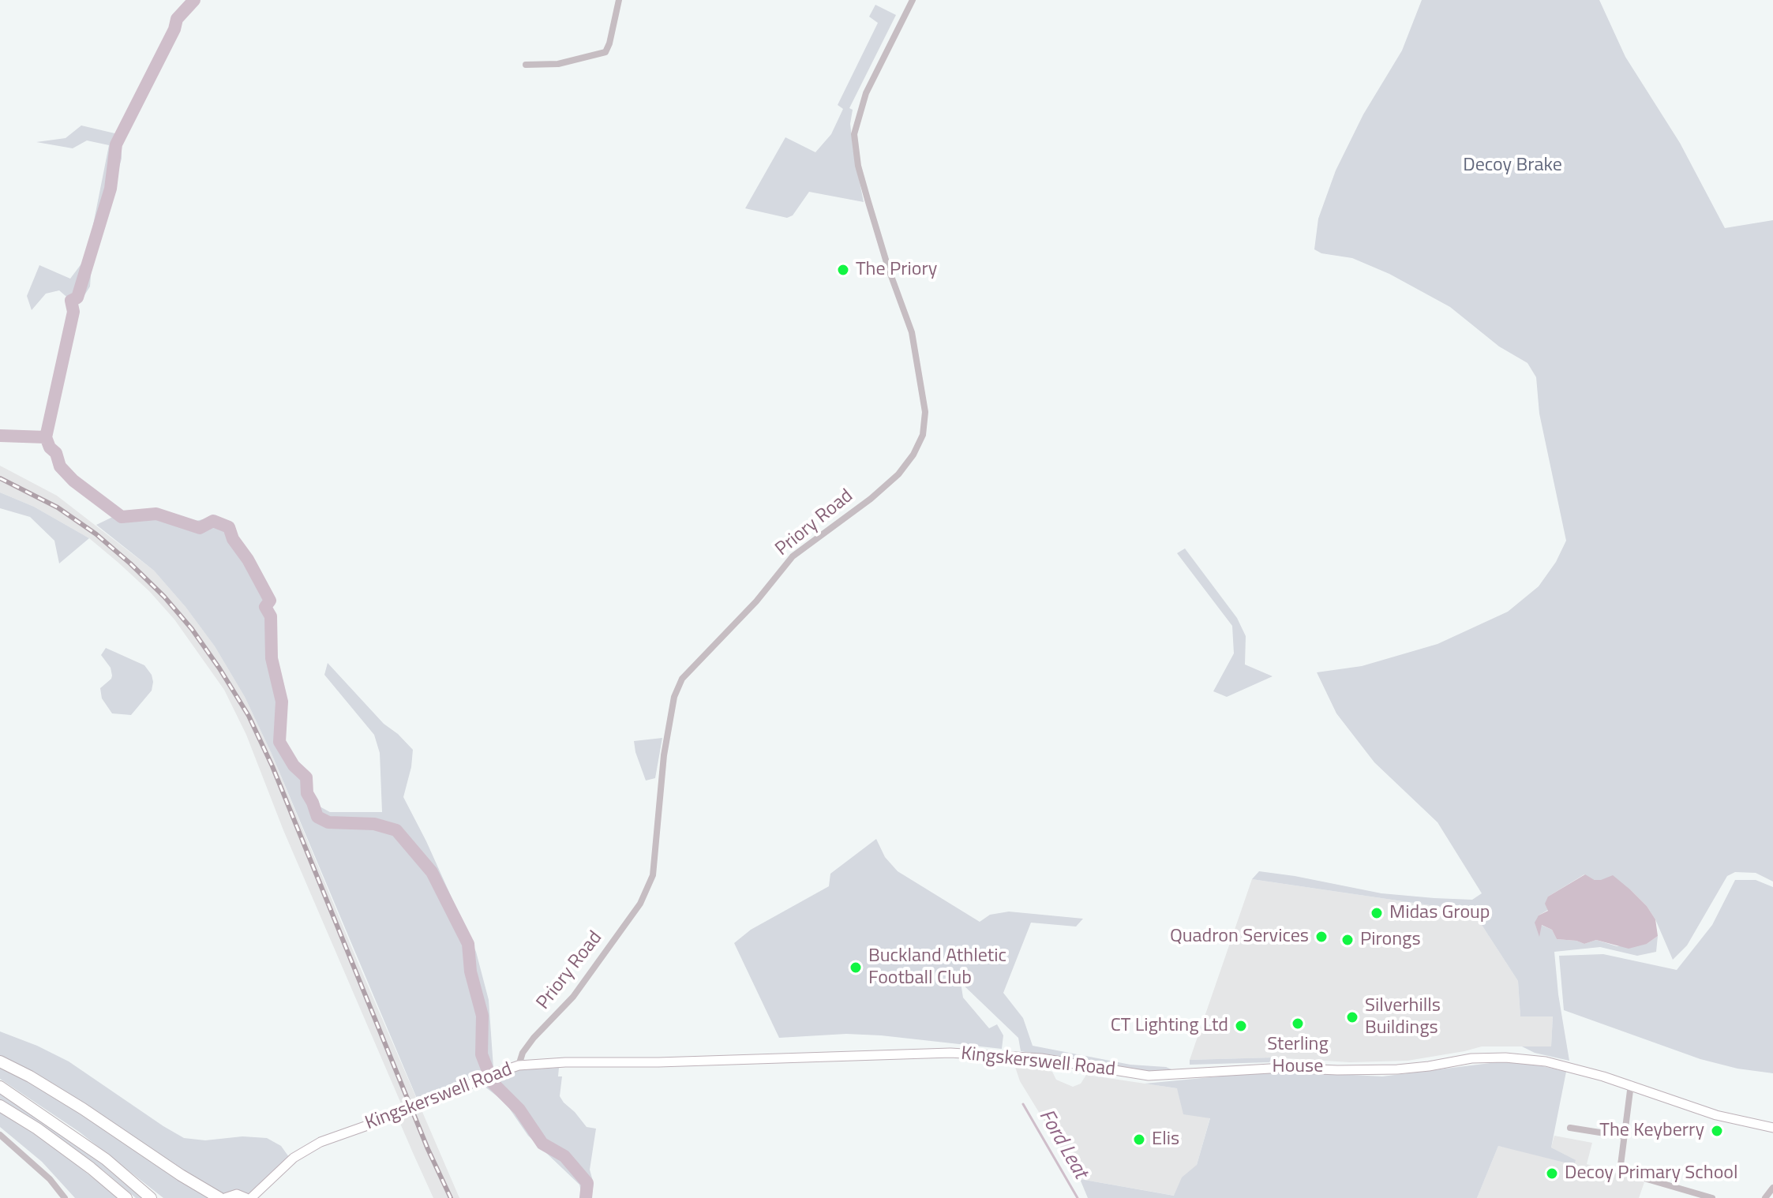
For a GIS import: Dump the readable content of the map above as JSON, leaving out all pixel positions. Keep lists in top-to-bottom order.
{
  "streets": {
    "street": ["Priory Road", "Kingskerswell Road"]
  },
  "crossings": [
    ["Priory Road", "Kingskerswell Road"]
  ],
  "water": ["Ford Leat"],
  "parks": ["Decoy Brake"],
  "places": [
    "The Priory",
    "Midas Group",
    "Quadron Services",
    "Pirongs",
    "Buckland Athletic Football Club",
    "Silverhills Buildings",
    "Sterling House",
    "CT Lighting Ltd",
    "The Keyberry",
    "Elis",
    "Decoy Primary School"
  ]
}
